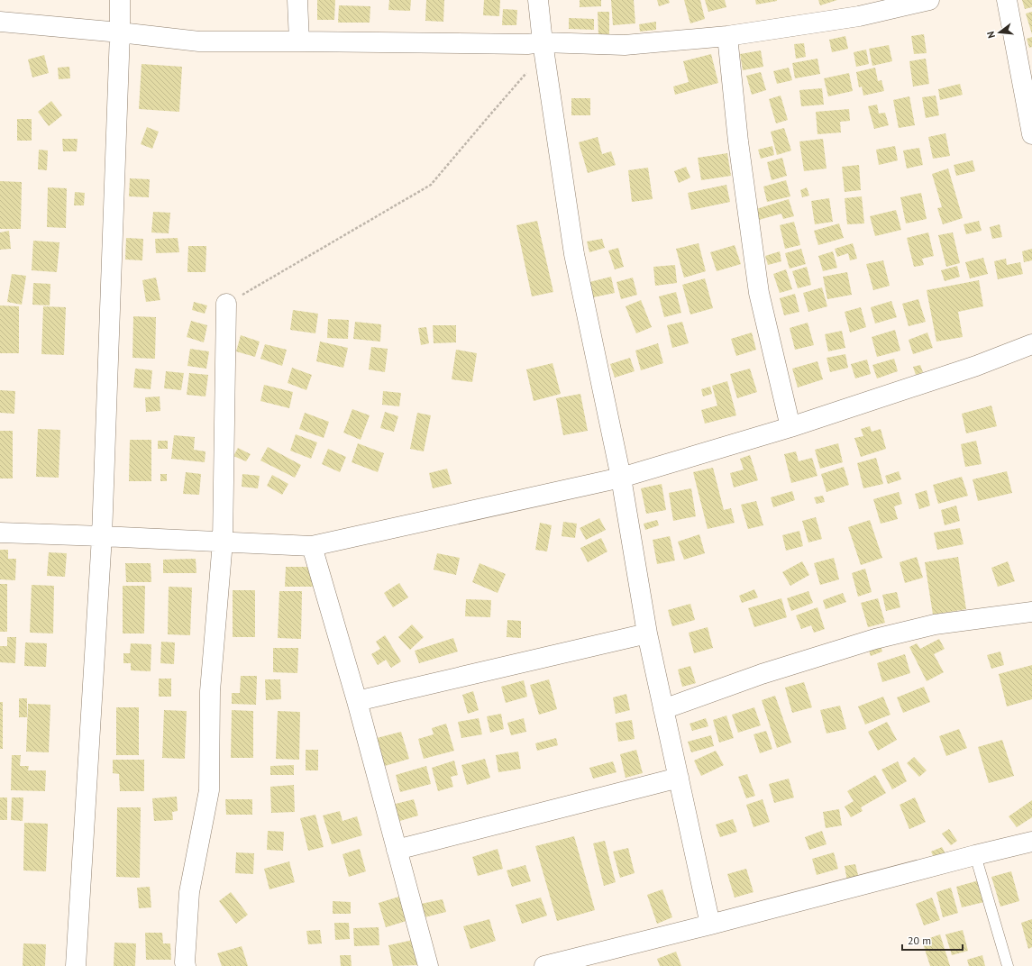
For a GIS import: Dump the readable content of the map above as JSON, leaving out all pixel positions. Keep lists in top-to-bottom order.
{
  "scale_bar": "20 m",
  "north": "left"
}
